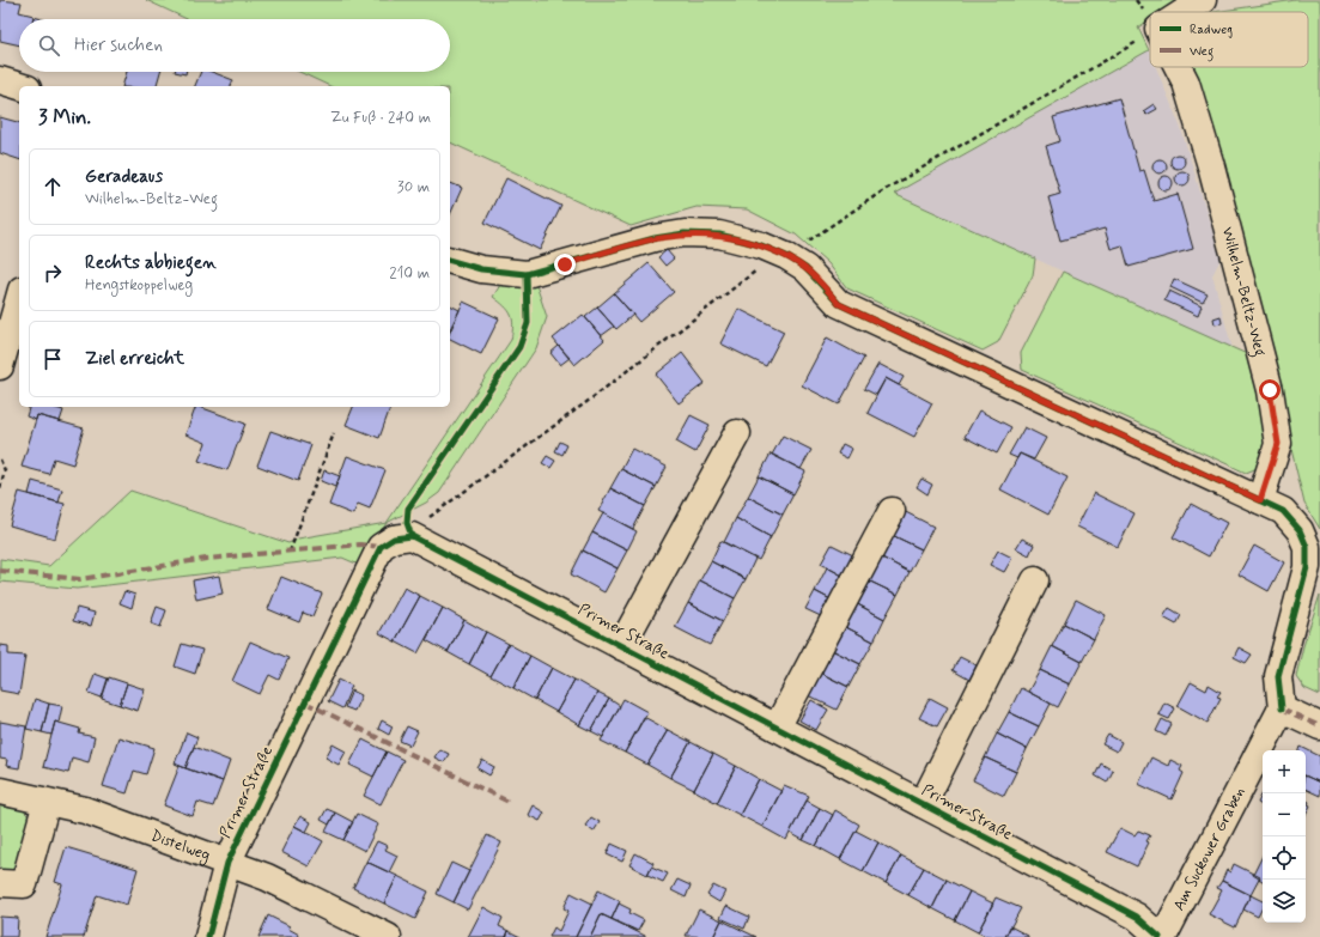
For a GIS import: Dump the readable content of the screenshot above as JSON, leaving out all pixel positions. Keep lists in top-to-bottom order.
{
  "streets": {
    "street": [
      "Wilhelm-Beltz-Weg",
      "Primer Straße",
      "Distelweg",
      "Am Suckower Graben"
    ]
  },
  "crossings": [
    ["Primer Straße", "Distelweg"],
    ["Primer Straße", "Am Suckower Graben"]
  ],
  "legend": ["Radweg", "Weg"],
  "page": {
    "search": "Hier suchen",
    "heading": ["3 Min.", "Zu Fuß · 240 m"],
    "list": [
      ["Geradeaus", "Wilhelm-Beltz-Weg", "30 m"],
      ["Rechts abbiegen", "Hengstkoppelweg", "210 m"],
      "Ziel erreicht"
    ],
    "map_buttons": ["+", "−"]
  }
}
